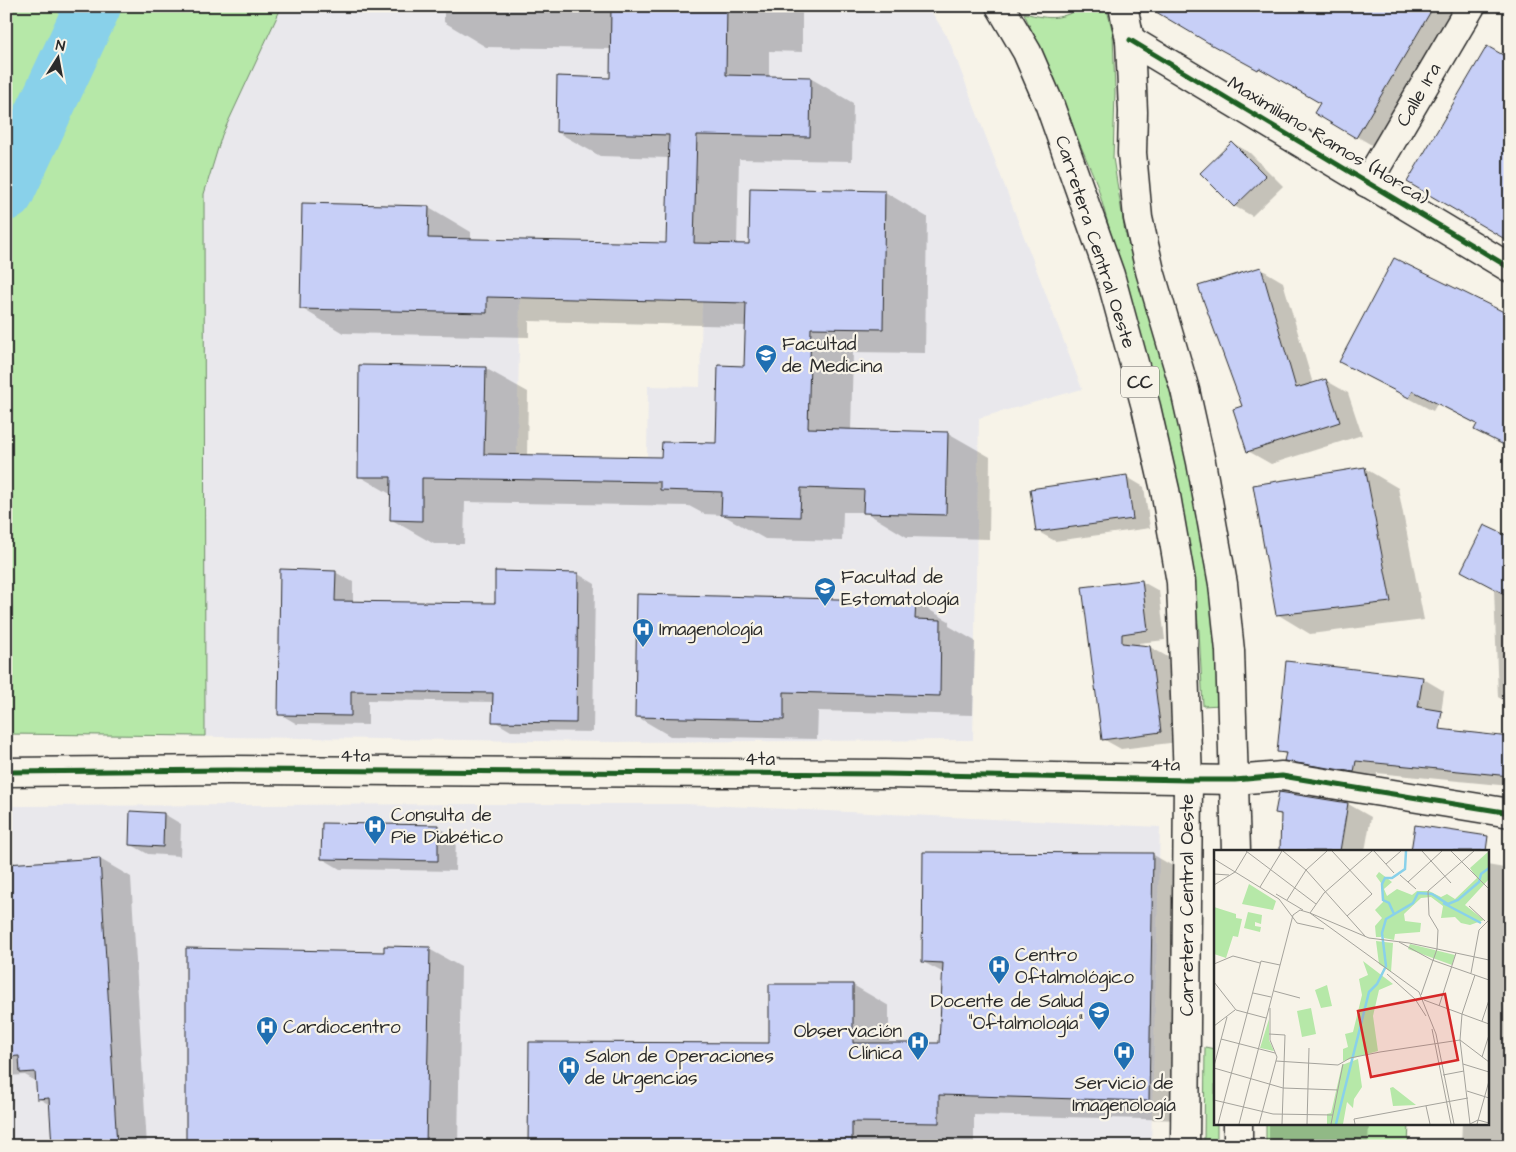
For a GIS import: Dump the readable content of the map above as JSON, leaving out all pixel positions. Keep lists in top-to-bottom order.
{
  "streets": {
    "street": [
      "Calle 1ra",
      "Maximiliano Ramos (Horca)",
      "Carretera Central Oeste",
      "CC",
      "4ta"
    ]
  },
  "crossings": [
    ["Calle 1ra", "Maximiliano Ramos (Horca)"],
    ["Maximiliano Ramos (Horca)", "CC"],
    ["Carretera Central Oeste", "4ta"],
    ["CC", "4ta"]
  ],
  "places": {
    "school or university": ["Facultad de Medicina", "Facultad de Estomatología", "Docente de Salud \"Oftalmología\""],
    "hospital": [
      "Imagenología",
      "Consulta de Pie Diabético",
      "Centro Oftalmológico",
      "Cardiocentro",
      "Observación Clínica",
      "Servicio de Imagenología",
      "Salon de Operaciones de Urgencias"
    ]
  },
  "north": "top"
}
